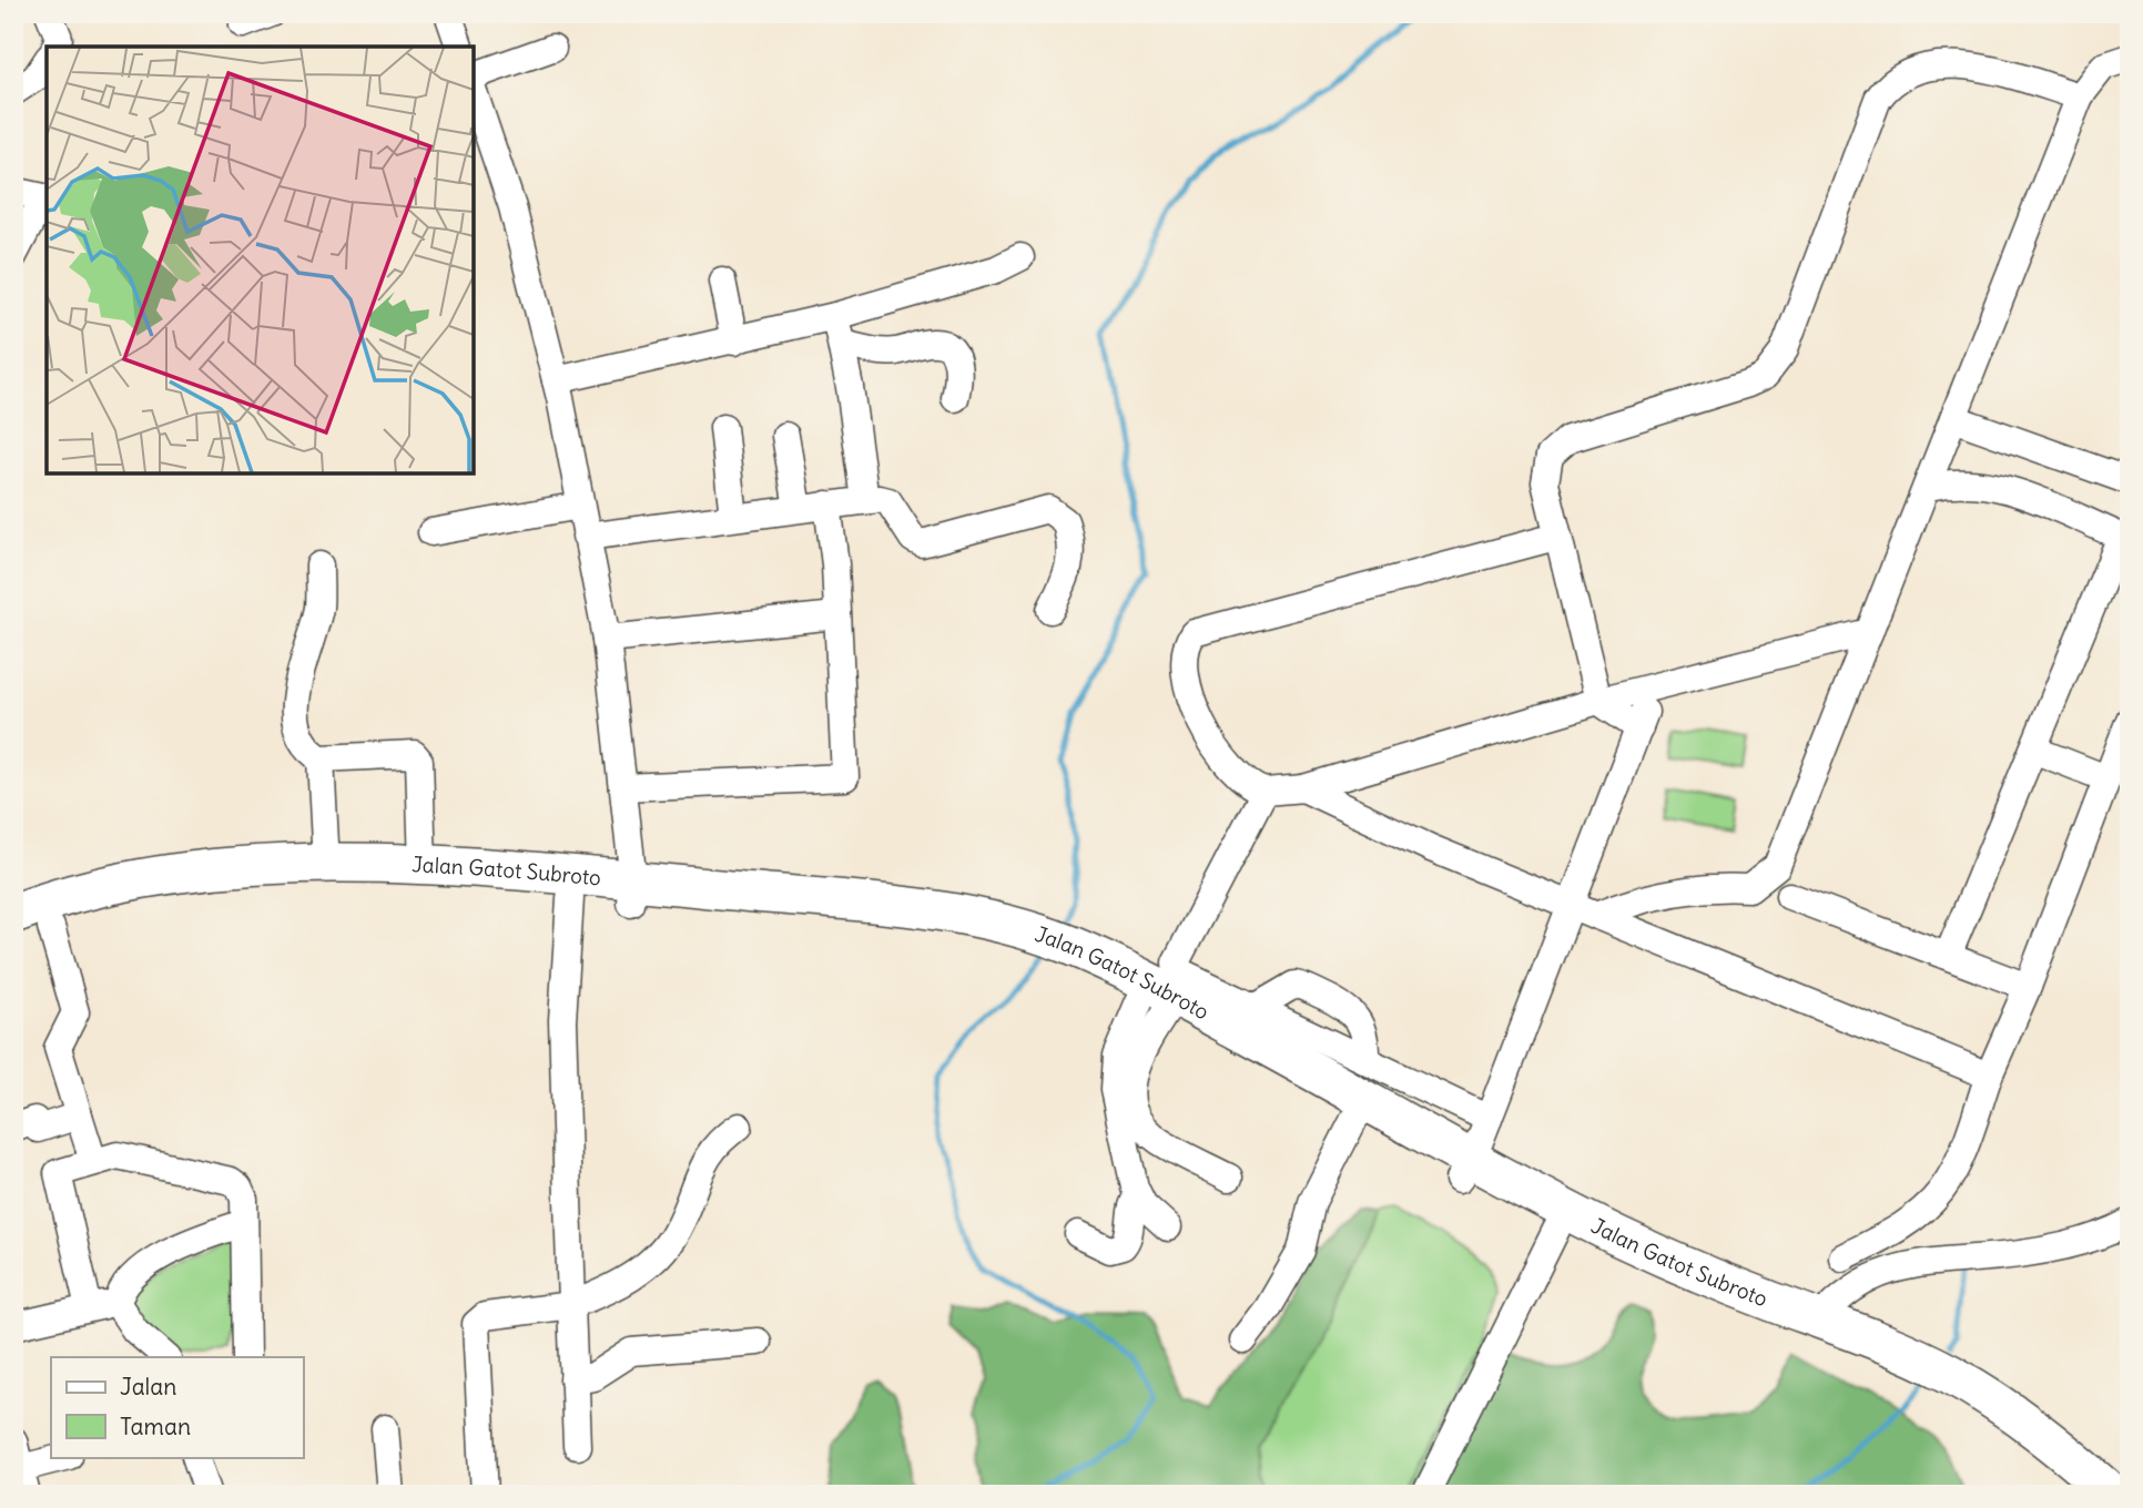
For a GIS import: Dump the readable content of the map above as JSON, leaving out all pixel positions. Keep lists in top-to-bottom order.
{
  "streets": {
    "highway": ["Jalan Gatot Subroto"]
  },
  "legend": ["Jalan", "Taman"]
}
